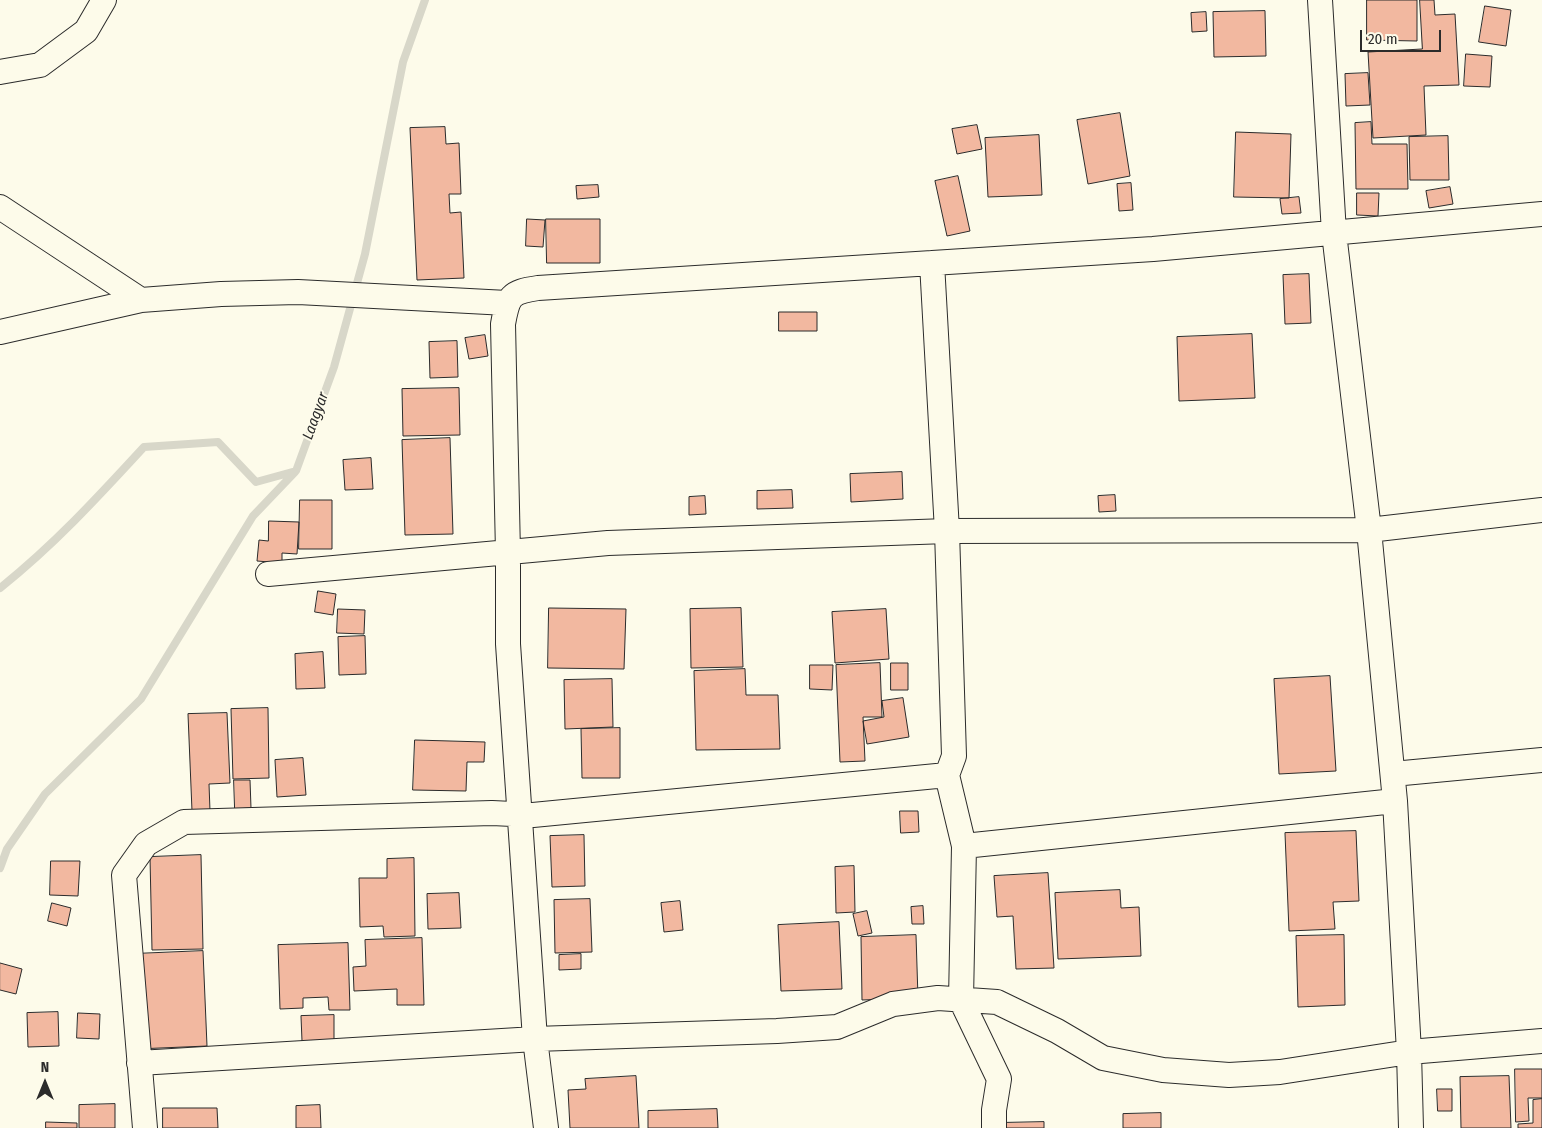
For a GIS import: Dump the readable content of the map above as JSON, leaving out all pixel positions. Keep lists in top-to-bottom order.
{
  "water": ["Laagyar"],
  "scale_bar": "20 m",
  "north": "top"
}
